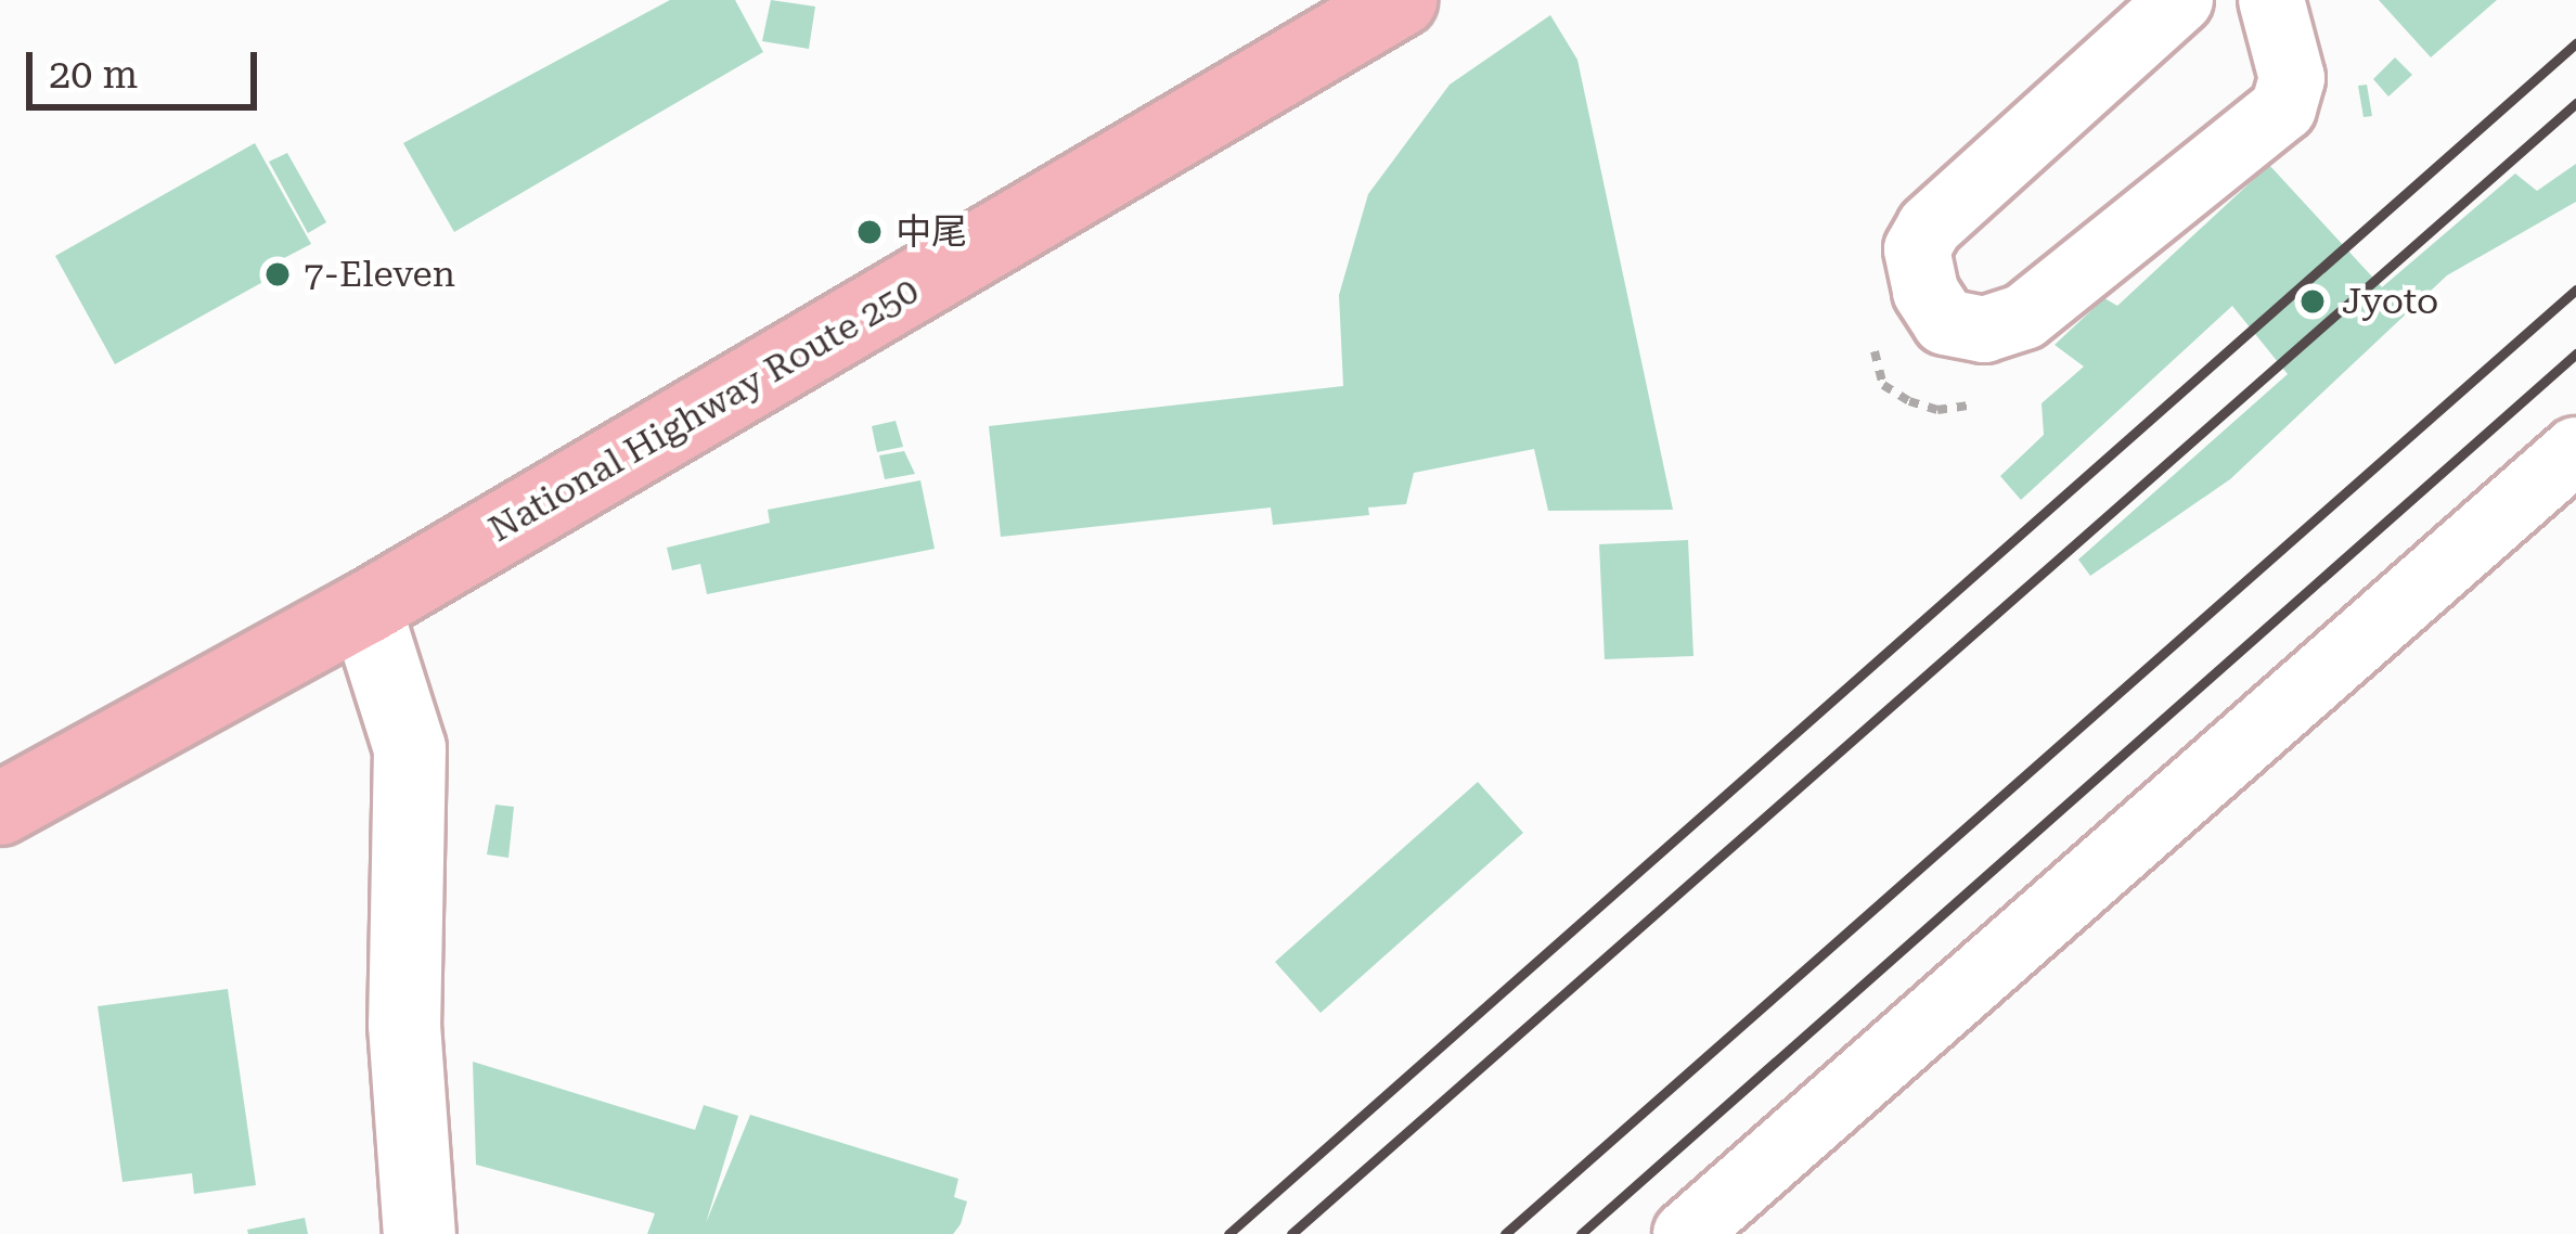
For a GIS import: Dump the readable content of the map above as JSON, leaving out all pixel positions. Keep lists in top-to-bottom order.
{
  "streets": {
    "highway": ["National Highway Route 250"]
  },
  "places": ["中尾", "7-Eleven", "Jyoto"],
  "scale_bar": "20 m"
}
